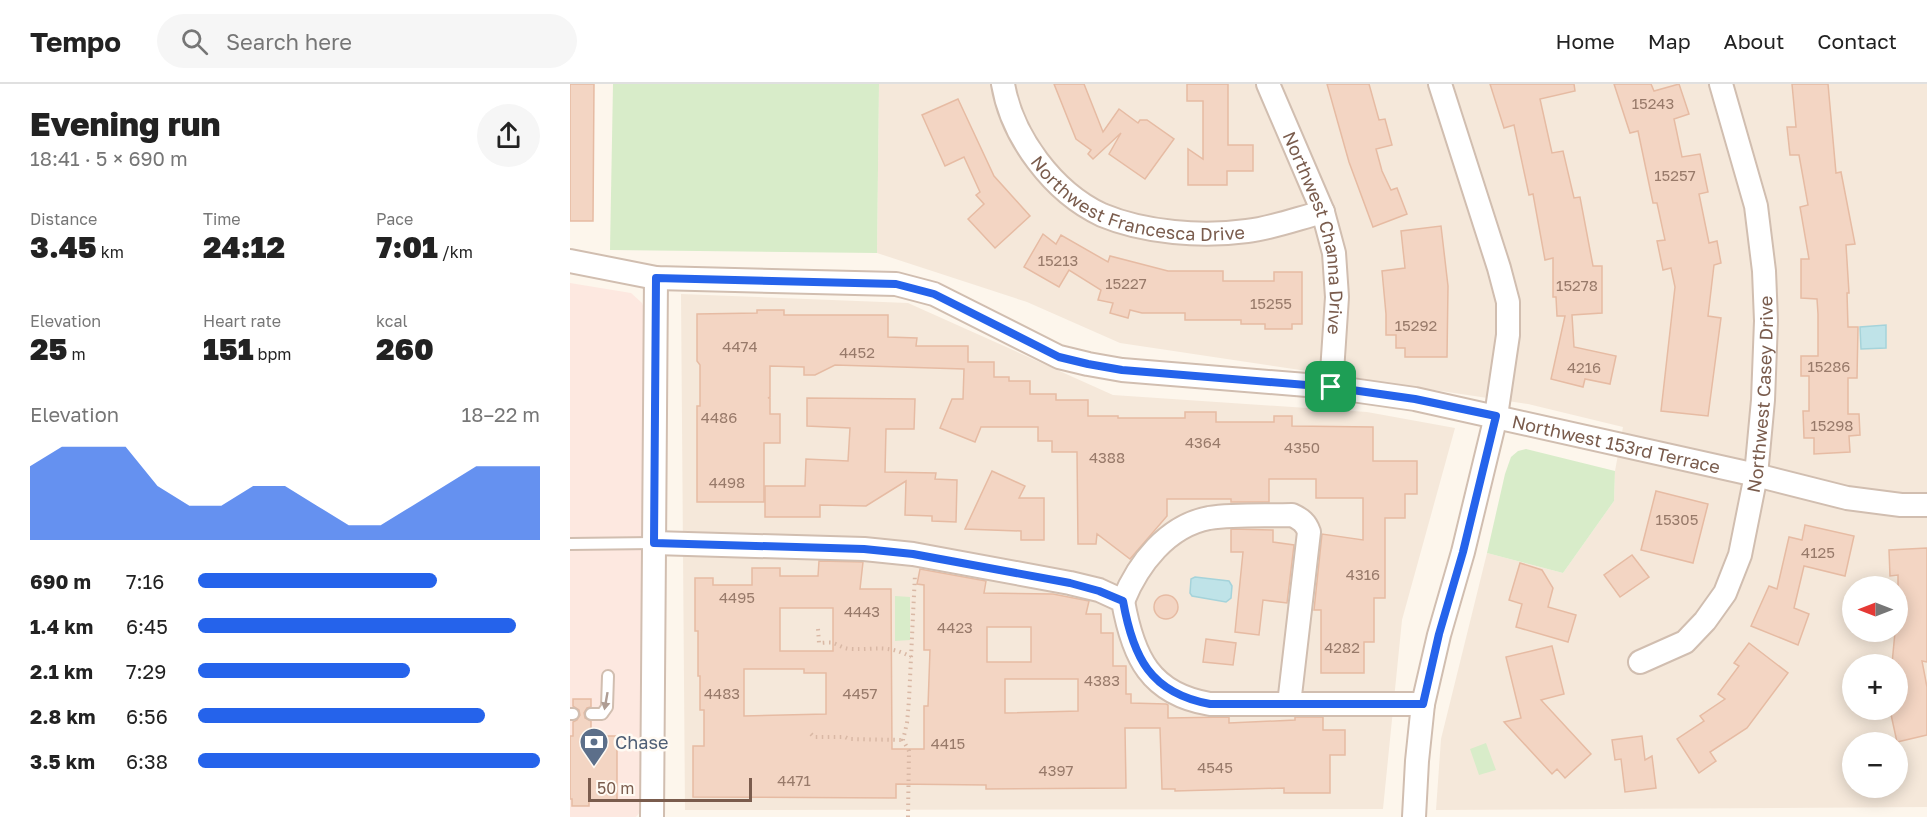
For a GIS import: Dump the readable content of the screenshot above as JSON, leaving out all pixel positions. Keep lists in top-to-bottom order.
{
  "streets": {
    "street": [
      "Northwest Francesca Drive",
      "Northwest Channa Drive",
      "Northwest Casey Drive",
      "Northwest 153rd Terrace"
    ]
  },
  "crossings": [
    ["Northwest Francesca Drive", "Northwest Channa Drive"],
    ["Northwest Channa Drive", "Northwest 153rd Terrace"],
    ["Northwest Casey Drive", "Northwest 153rd Terrace"]
  ],
  "places": {
    "bank": ["Chase"]
  },
  "house_numbers": [
    "15243",
    "15257",
    "15213",
    "15227",
    "15278",
    "15255",
    "15292",
    "4474",
    "4452",
    "15286",
    "4216",
    "4486",
    "15298",
    "4364",
    "4350",
    "4388",
    "4498",
    "15305",
    "4125",
    "4316",
    "4495",
    "4443",
    "4423",
    "4282",
    "4383",
    "4483",
    "4457",
    "4415",
    "4545",
    "4397",
    "4471"
  ],
  "scale_bar": "50 m",
  "north": "left",
  "page": {
    "header": "Tempo",
    "search": "Search here",
    "nav": [
      "Home",
      "Map",
      "About",
      "Contact"
    ],
    "heading": ["Evening run", "18:41 · 5 × 690 m"],
    "stats": [
      ["Distance", "3.45 km"],
      ["Time", "24:12"],
      ["Pace", "7:01 /km"],
      ["Elevation", "25 m"],
      ["Heart rate", "151 bpm"],
      ["kcal", "260"]
    ],
    "chart": ["Elevation", "18–22 m"],
    "list": [
      {
        "name": "690 m",
        "note": "7:16"
      },
      {
        "name": "1.4 km",
        "note": "6:45"
      },
      {
        "name": "2.1 km",
        "note": "7:29"
      },
      {
        "name": "2.8 km",
        "note": "6:56"
      },
      {
        "name": "3.5 km",
        "note": "6:38"
      }
    ],
    "map_buttons": ["+", "−"],
    "scale": "50 m"
  }
}
